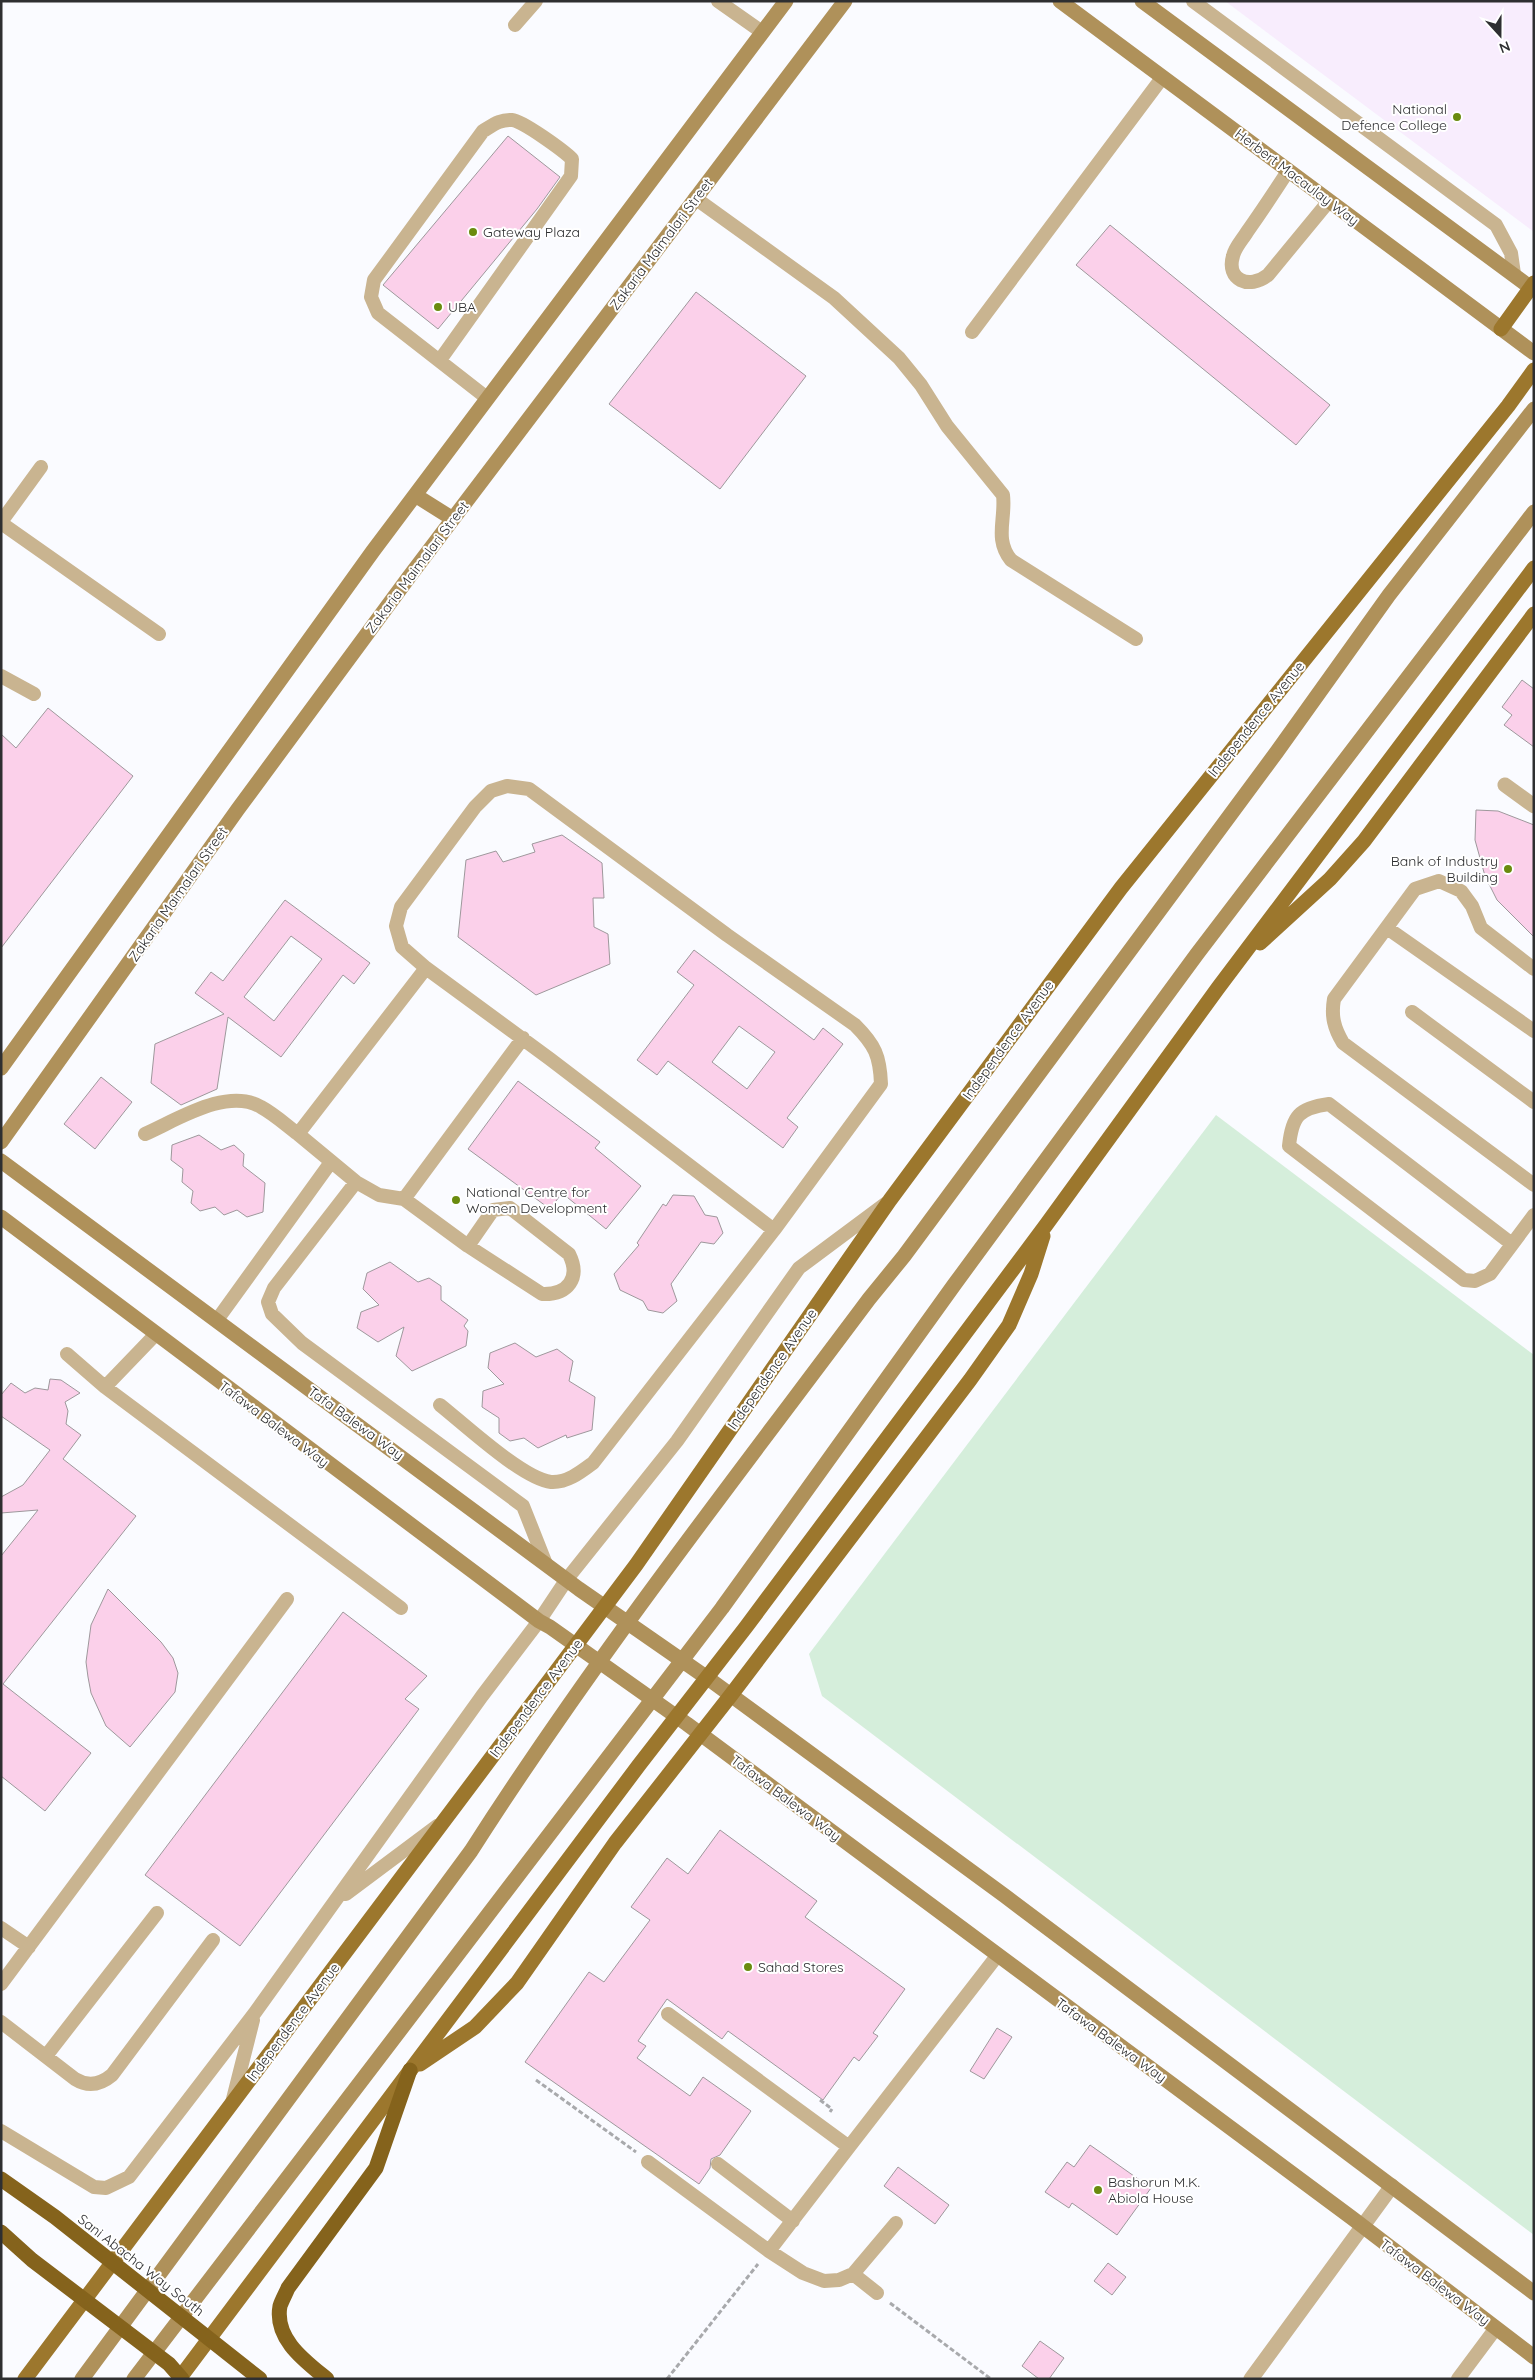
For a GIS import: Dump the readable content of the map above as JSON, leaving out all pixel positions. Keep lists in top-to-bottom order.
{
  "streets": {
    "highway": ["Sani Abacha Way South"],
    "main road": [
      "Herbert Macaulay Way",
      "Zakaria Maimalari Street",
      "Independence Avenue",
      "Tafa Balewa Way",
      "Tafawa Balewa Way"
    ]
  },
  "places": [
    "National Defence College",
    "Gateway Plaza",
    "UBA",
    "Bank of Industry Building",
    "National Centre for Women Development",
    "Sahad Stores",
    "Bashorun M.K. Abiola House"
  ],
  "north": "bottom"
}
